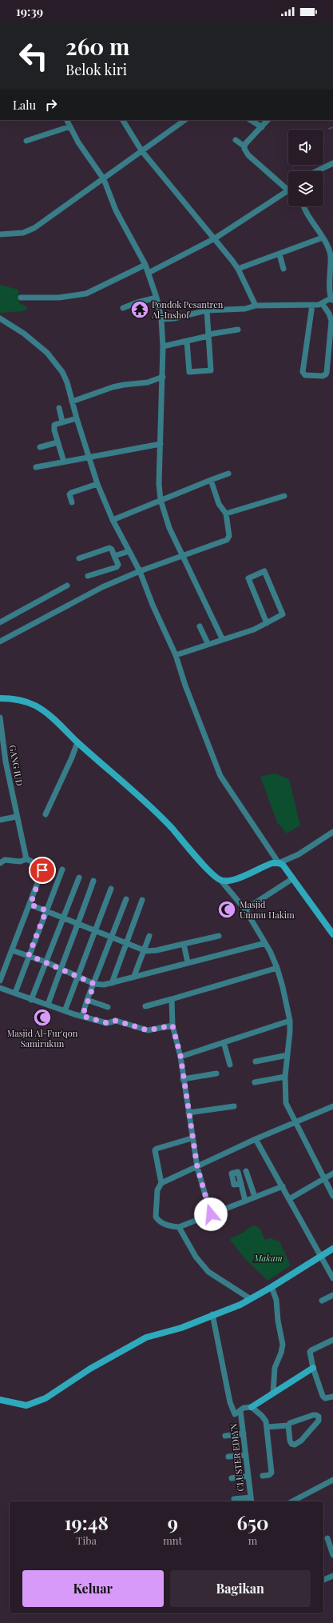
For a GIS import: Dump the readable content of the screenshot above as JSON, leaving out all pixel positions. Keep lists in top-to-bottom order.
{
  "streets": {
    "street": ["GANG IUD", "CLUSTER EDLYN"]
  },
  "parks": ["Makam"],
  "places": {
    "temple": ["Pondok Pesantren Al-Inshof"],
    "mosque": ["Masjid Ummu Hakim", "Masjid Al-Fur'qon Samirukun"]
  },
  "page": {
    "status": "19:39",
    "turn": ["260 m", "Belok kiri"],
    "then": "Lalu",
    "eta": [
      "19:48",
      "Tiba",
      "9",
      "mnt",
      "650",
      "m"
    ],
    "buttons": ["Keluar", "Bagikan"]
  }
}
